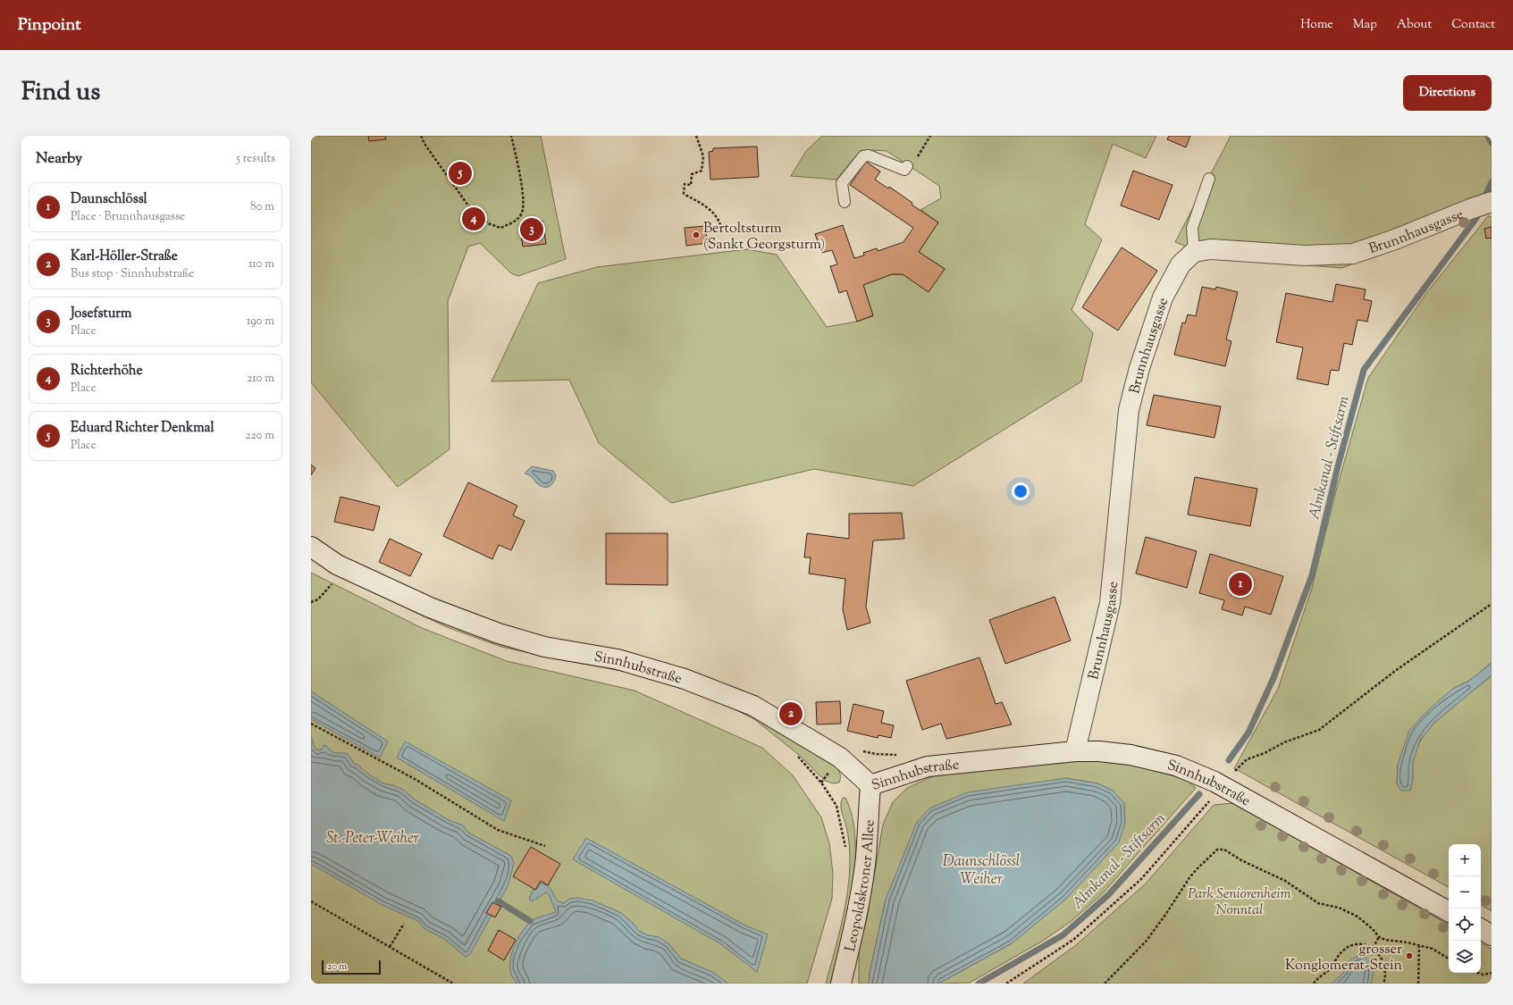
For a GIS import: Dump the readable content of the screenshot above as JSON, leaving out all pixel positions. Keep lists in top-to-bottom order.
{
  "streets": {
    "street": ["Brunnhausgasse", "Sinnhubstraße", "Leopoldskroner Allee"]
  },
  "crossings": [
    ["Brunnhausgasse", "Sinnhubstraße"],
    ["Sinnhubstraße", "Leopoldskroner Allee"]
  ],
  "water": ["Almkanal - Stiftsarm", "St.-Peter-Weiher", "Daunschlössl Weiher"],
  "parks": ["Park Seniorenheim Nonntal"],
  "places": ["Bertoltsturm (Sankt Georgsturm)", "grosser Konglomerat-Stein"],
  "scale_bar": "20 m",
  "page": {
    "header": "Pinpoint",
    "nav": [
      "Home",
      "Map",
      "About",
      "Contact"
    ],
    "title": "Find us",
    "buttons": "Directions",
    "heading": ["Nearby", "5 results"],
    "pins": [
      "5",
      "4",
      "3",
      "1",
      "2"
    ],
    "list": [
      {
        "mark": "1",
        "name": "Daunschlössl",
        "note": "Place · Brunnhausgasse",
        "value": "80 m"
      },
      {
        "mark": "2",
        "name": "Karl-Höller-Straße",
        "note": "Bus stop · Sinnhubstraße",
        "value": "110 m"
      },
      {
        "mark": "3",
        "name": "Josefsturm",
        "note": "Place",
        "value": "190 m"
      },
      {
        "mark": "4",
        "name": "Richterhöhe",
        "note": "Place",
        "value": "210 m"
      },
      {
        "mark": "5",
        "name": "Eduard Richter Denkmal",
        "note": "Place",
        "value": "220 m"
      }
    ],
    "map_buttons": ["+", "−"],
    "scale": "20 m"
  }
}
